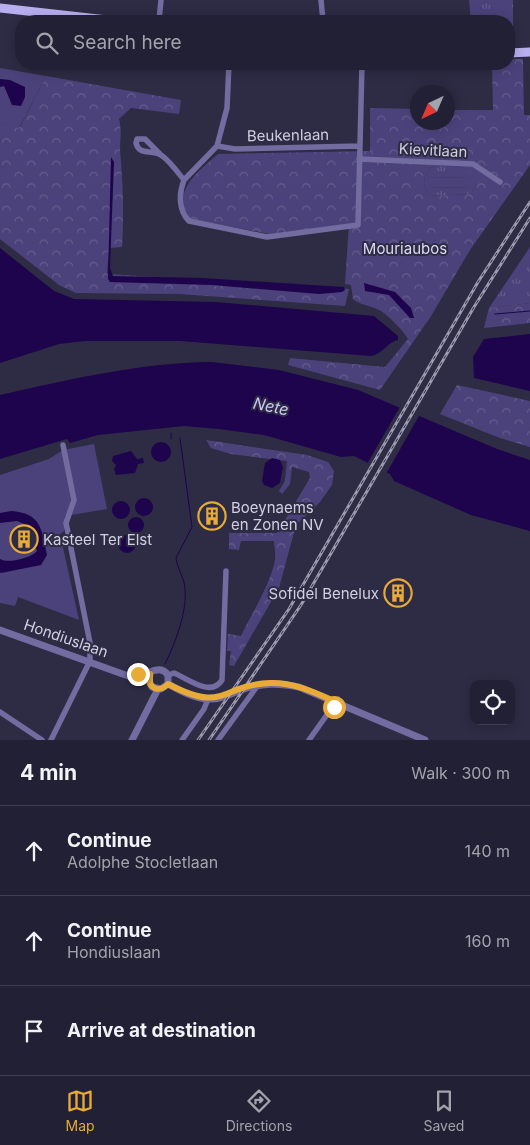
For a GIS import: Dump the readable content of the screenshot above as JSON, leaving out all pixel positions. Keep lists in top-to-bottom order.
{
  "streets": {
    "street": ["Beukenlaan", "Kievitlaan", "Hondiuslaan"]
  },
  "water": ["Nete"],
  "parks": ["Mouriaubos"],
  "places": {
    "building": ["Boeynaems en Zonen NV", "Kasteel Ter Elst", "Sofidel Benelux"]
  },
  "north": "bottom left",
  "page": {
    "search": "Search here",
    "heading": ["4 min", "Walk · 300 m"],
    "list": [
      ["Continue", "Adolphe Stocletlaan", "140 m"],
      ["Continue", "Hondiuslaan", "160 m"],
      "Arrive at destination"
    ],
    "nav": ["Map", "Directions", "Saved"]
  }
}
